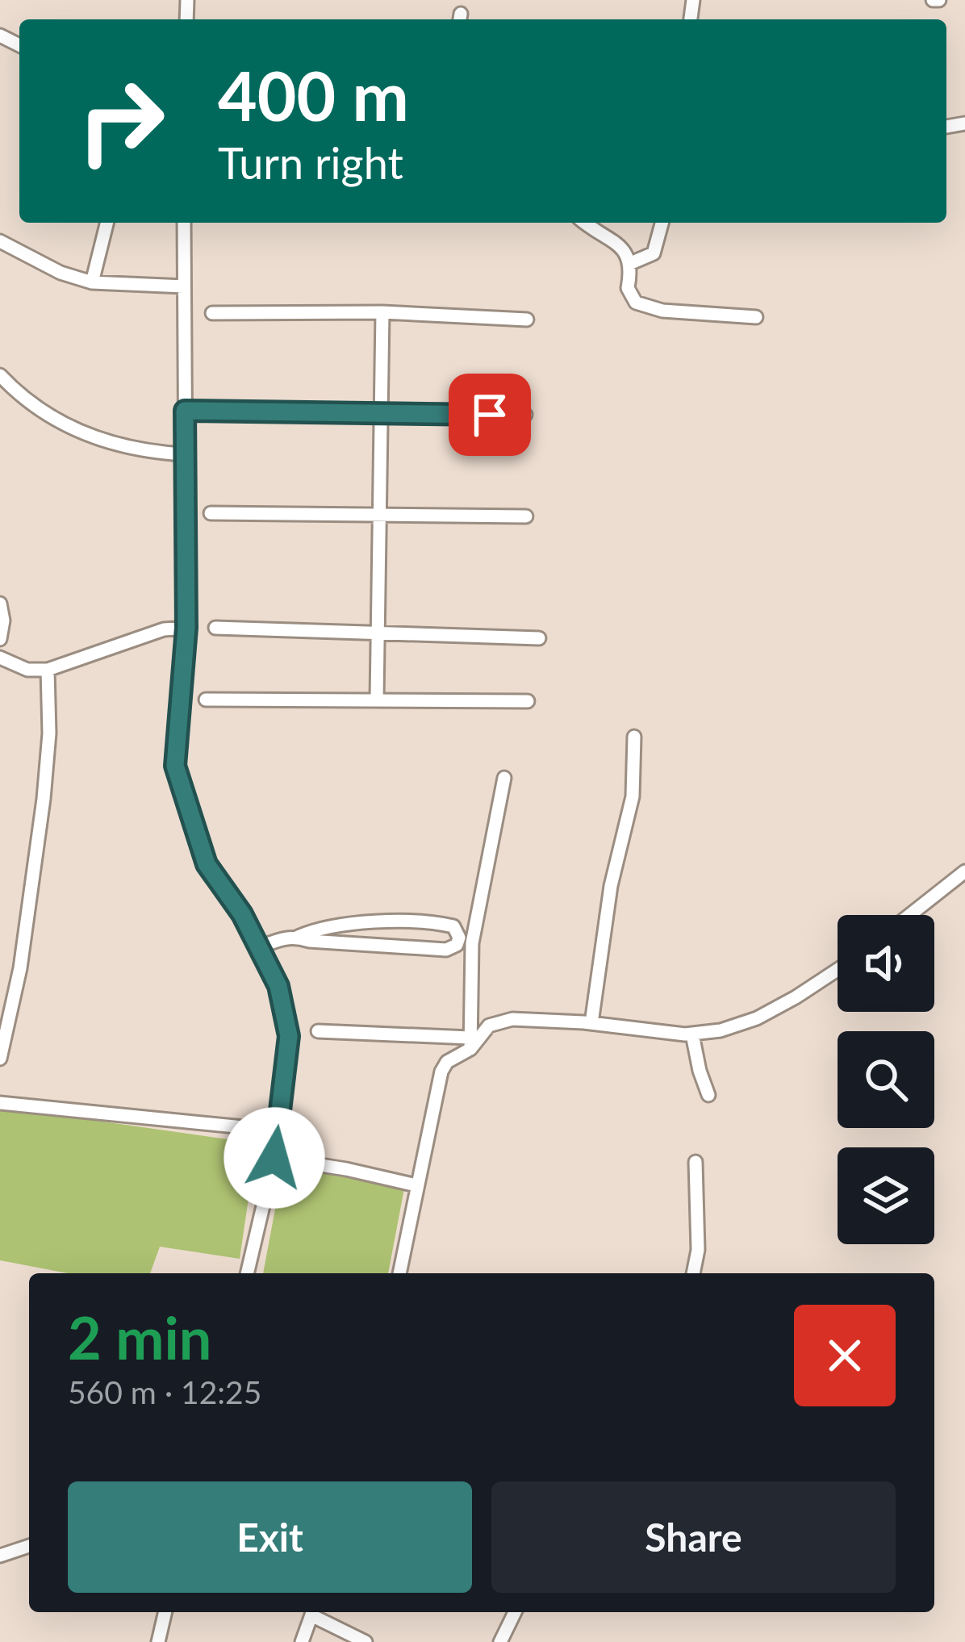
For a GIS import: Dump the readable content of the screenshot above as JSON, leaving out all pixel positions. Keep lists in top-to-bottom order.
{
  "page": {
    "turn": ["400 m", "Turn right"],
    "heading": ["2 min", "560 m · 12:25"],
    "buttons": ["Exit", "Share"]
  }
}
